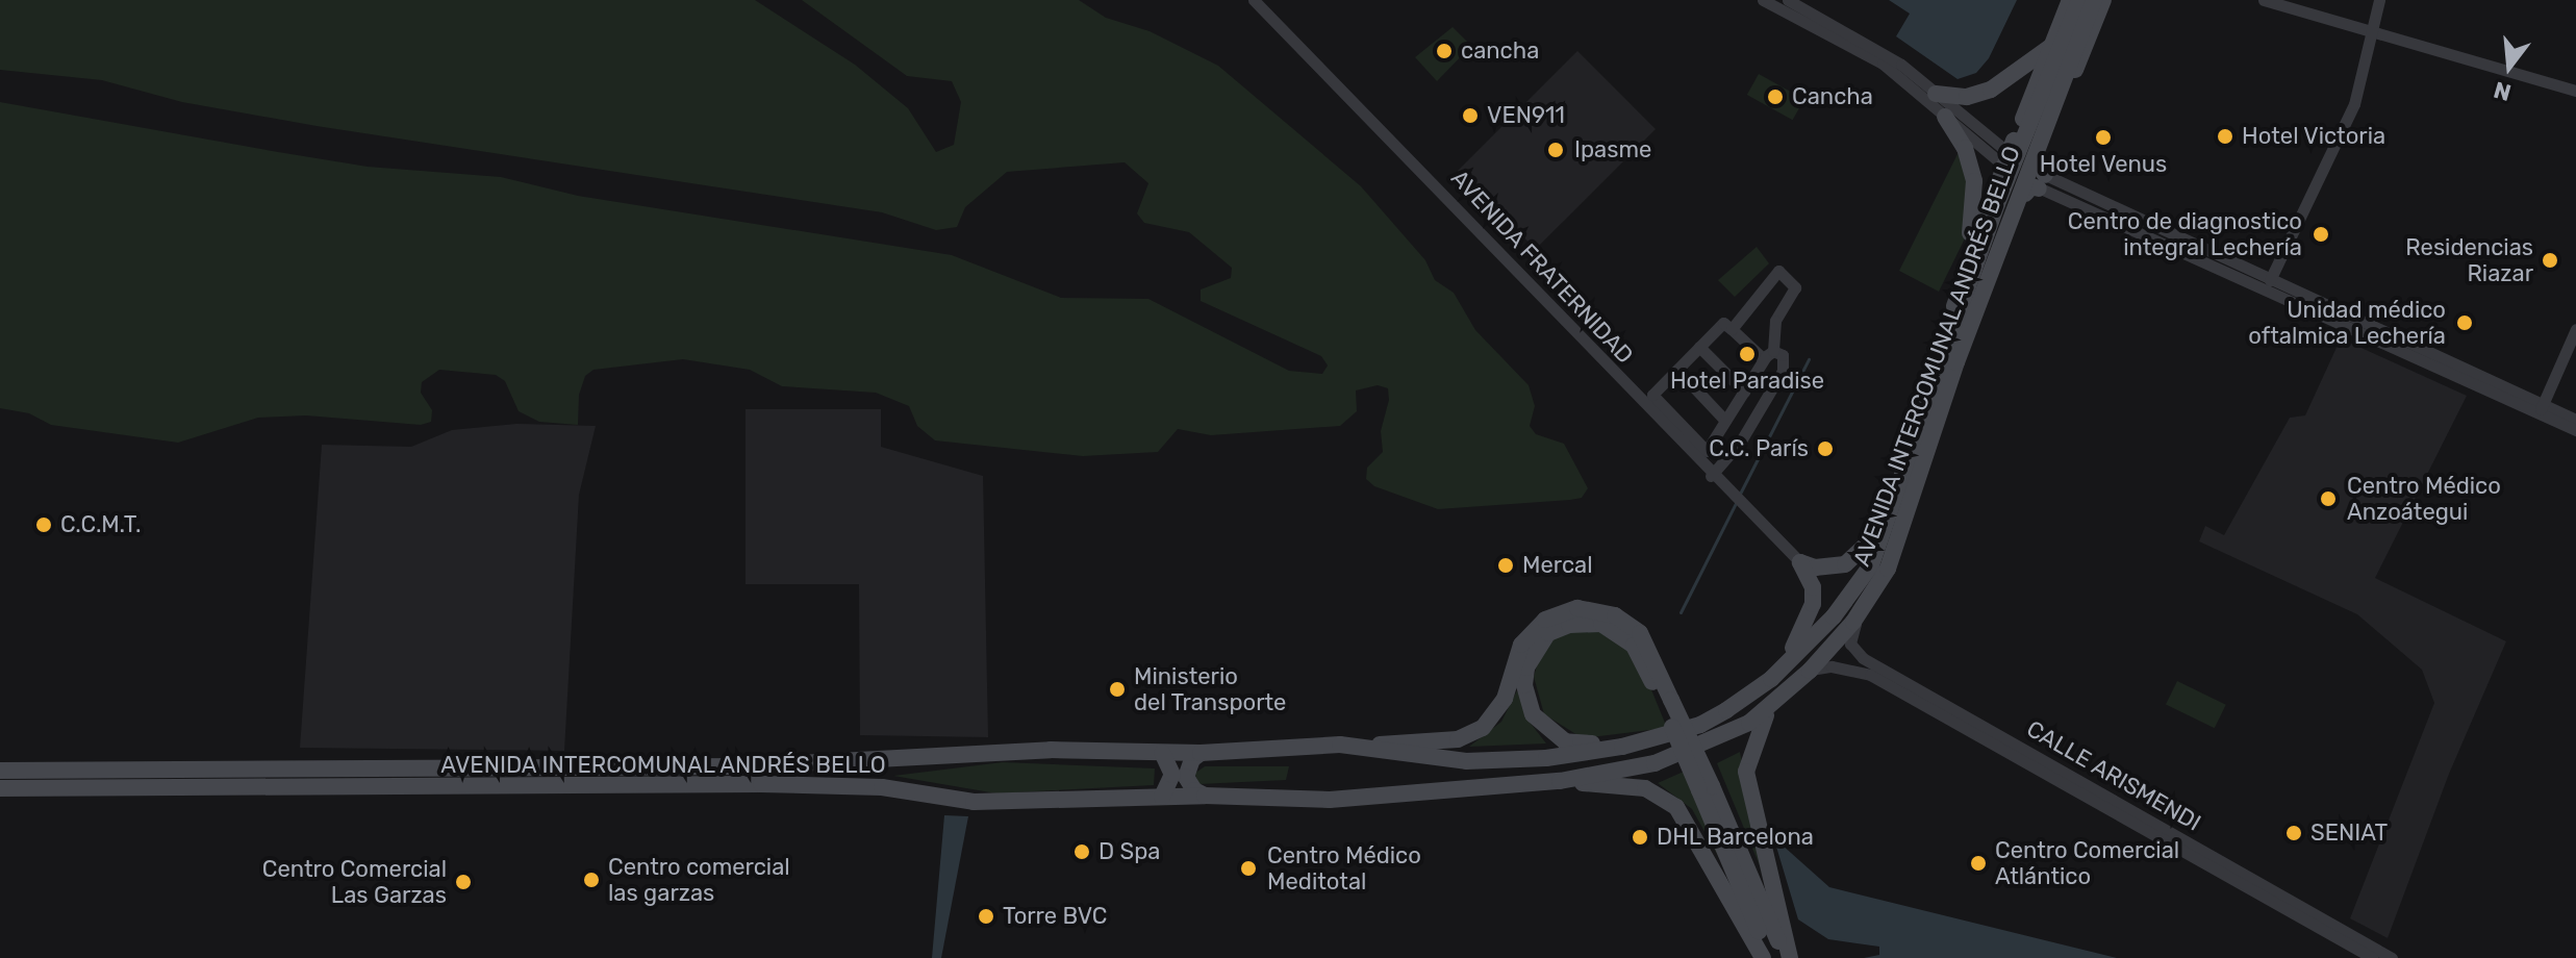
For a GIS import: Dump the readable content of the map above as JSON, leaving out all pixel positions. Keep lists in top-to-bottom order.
{
  "streets": {
    "main road": ["AVENIDA INTERCOMUNAL ANDRÉS BELLO"],
    "street": ["AVENIDA FRATERNIDAD", "CALLE ARISMENDI"]
  },
  "crossings": [
    ["AVENIDA INTERCOMUNAL ANDRÉS BELLO", "CALLE ARISMENDI"]
  ],
  "places": [
    "cancha",
    "Cancha",
    "VEN911",
    "Hotel Victoria",
    "Hotel Venus",
    "Ipasme",
    "Centro de diagnostico integral Lechería",
    "Residencias Riazar",
    "Unidad médico oftalmica Lechería",
    "Hotel Paradise",
    "C.C. París",
    "Centro Médico Anzoátegui",
    "C.C.M.T.",
    "Mercal",
    "Ministerio del Transporte",
    "SENIAT",
    "DHL Barcelona",
    "D Spa",
    "Centro Comercial Atlántico",
    "Centro Médico Meditotal",
    "Centro comercial las garzas",
    "Centro Comercial Las Garzas",
    "Torre BVC"
  ],
  "north": "bottom"
}
